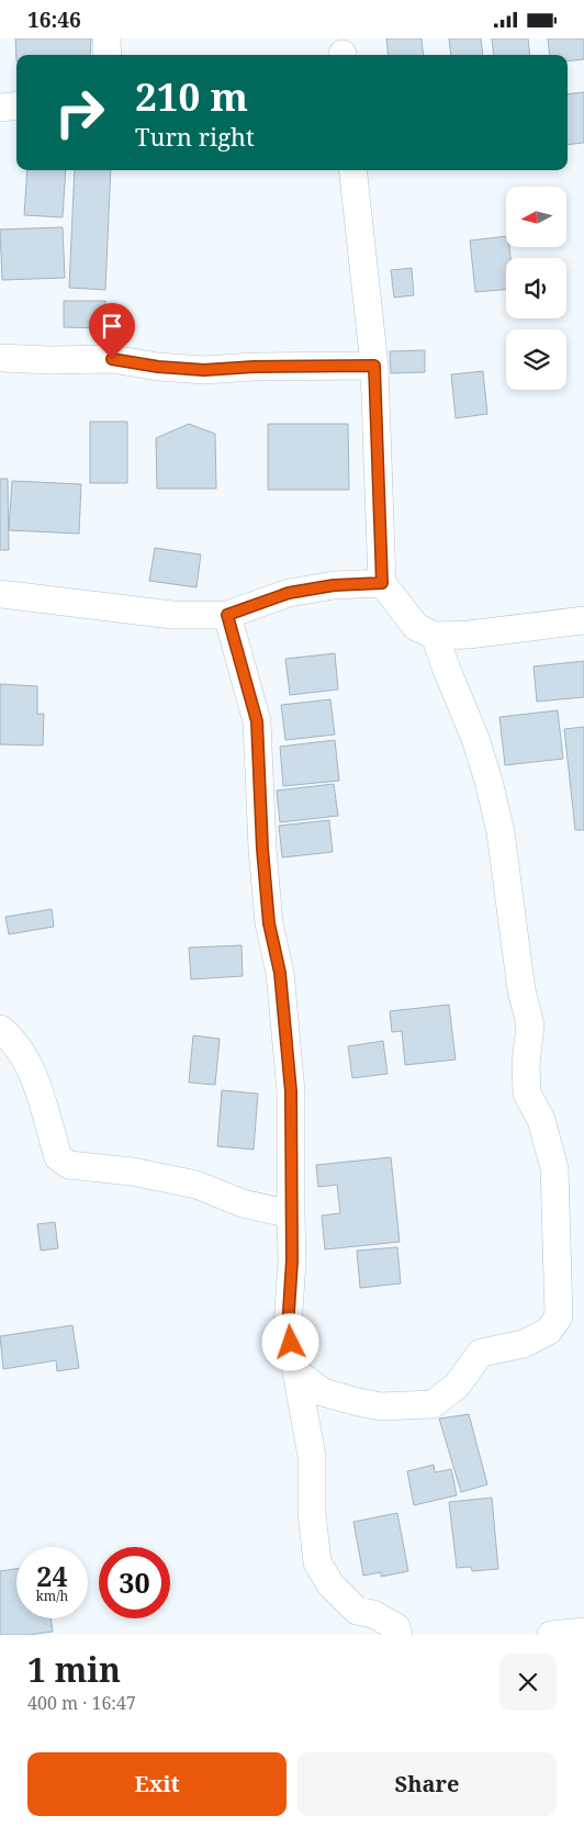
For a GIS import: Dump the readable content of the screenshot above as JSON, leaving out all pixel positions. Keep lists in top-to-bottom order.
{
  "north": "left",
  "page": {
    "status": "16:46",
    "turn": ["210 m", "Turn right"],
    "speed": "24 km/h",
    "limit": "30",
    "heading": ["1 min", "400 m · 16:47"],
    "buttons": ["Exit", "Share"]
  }
}
